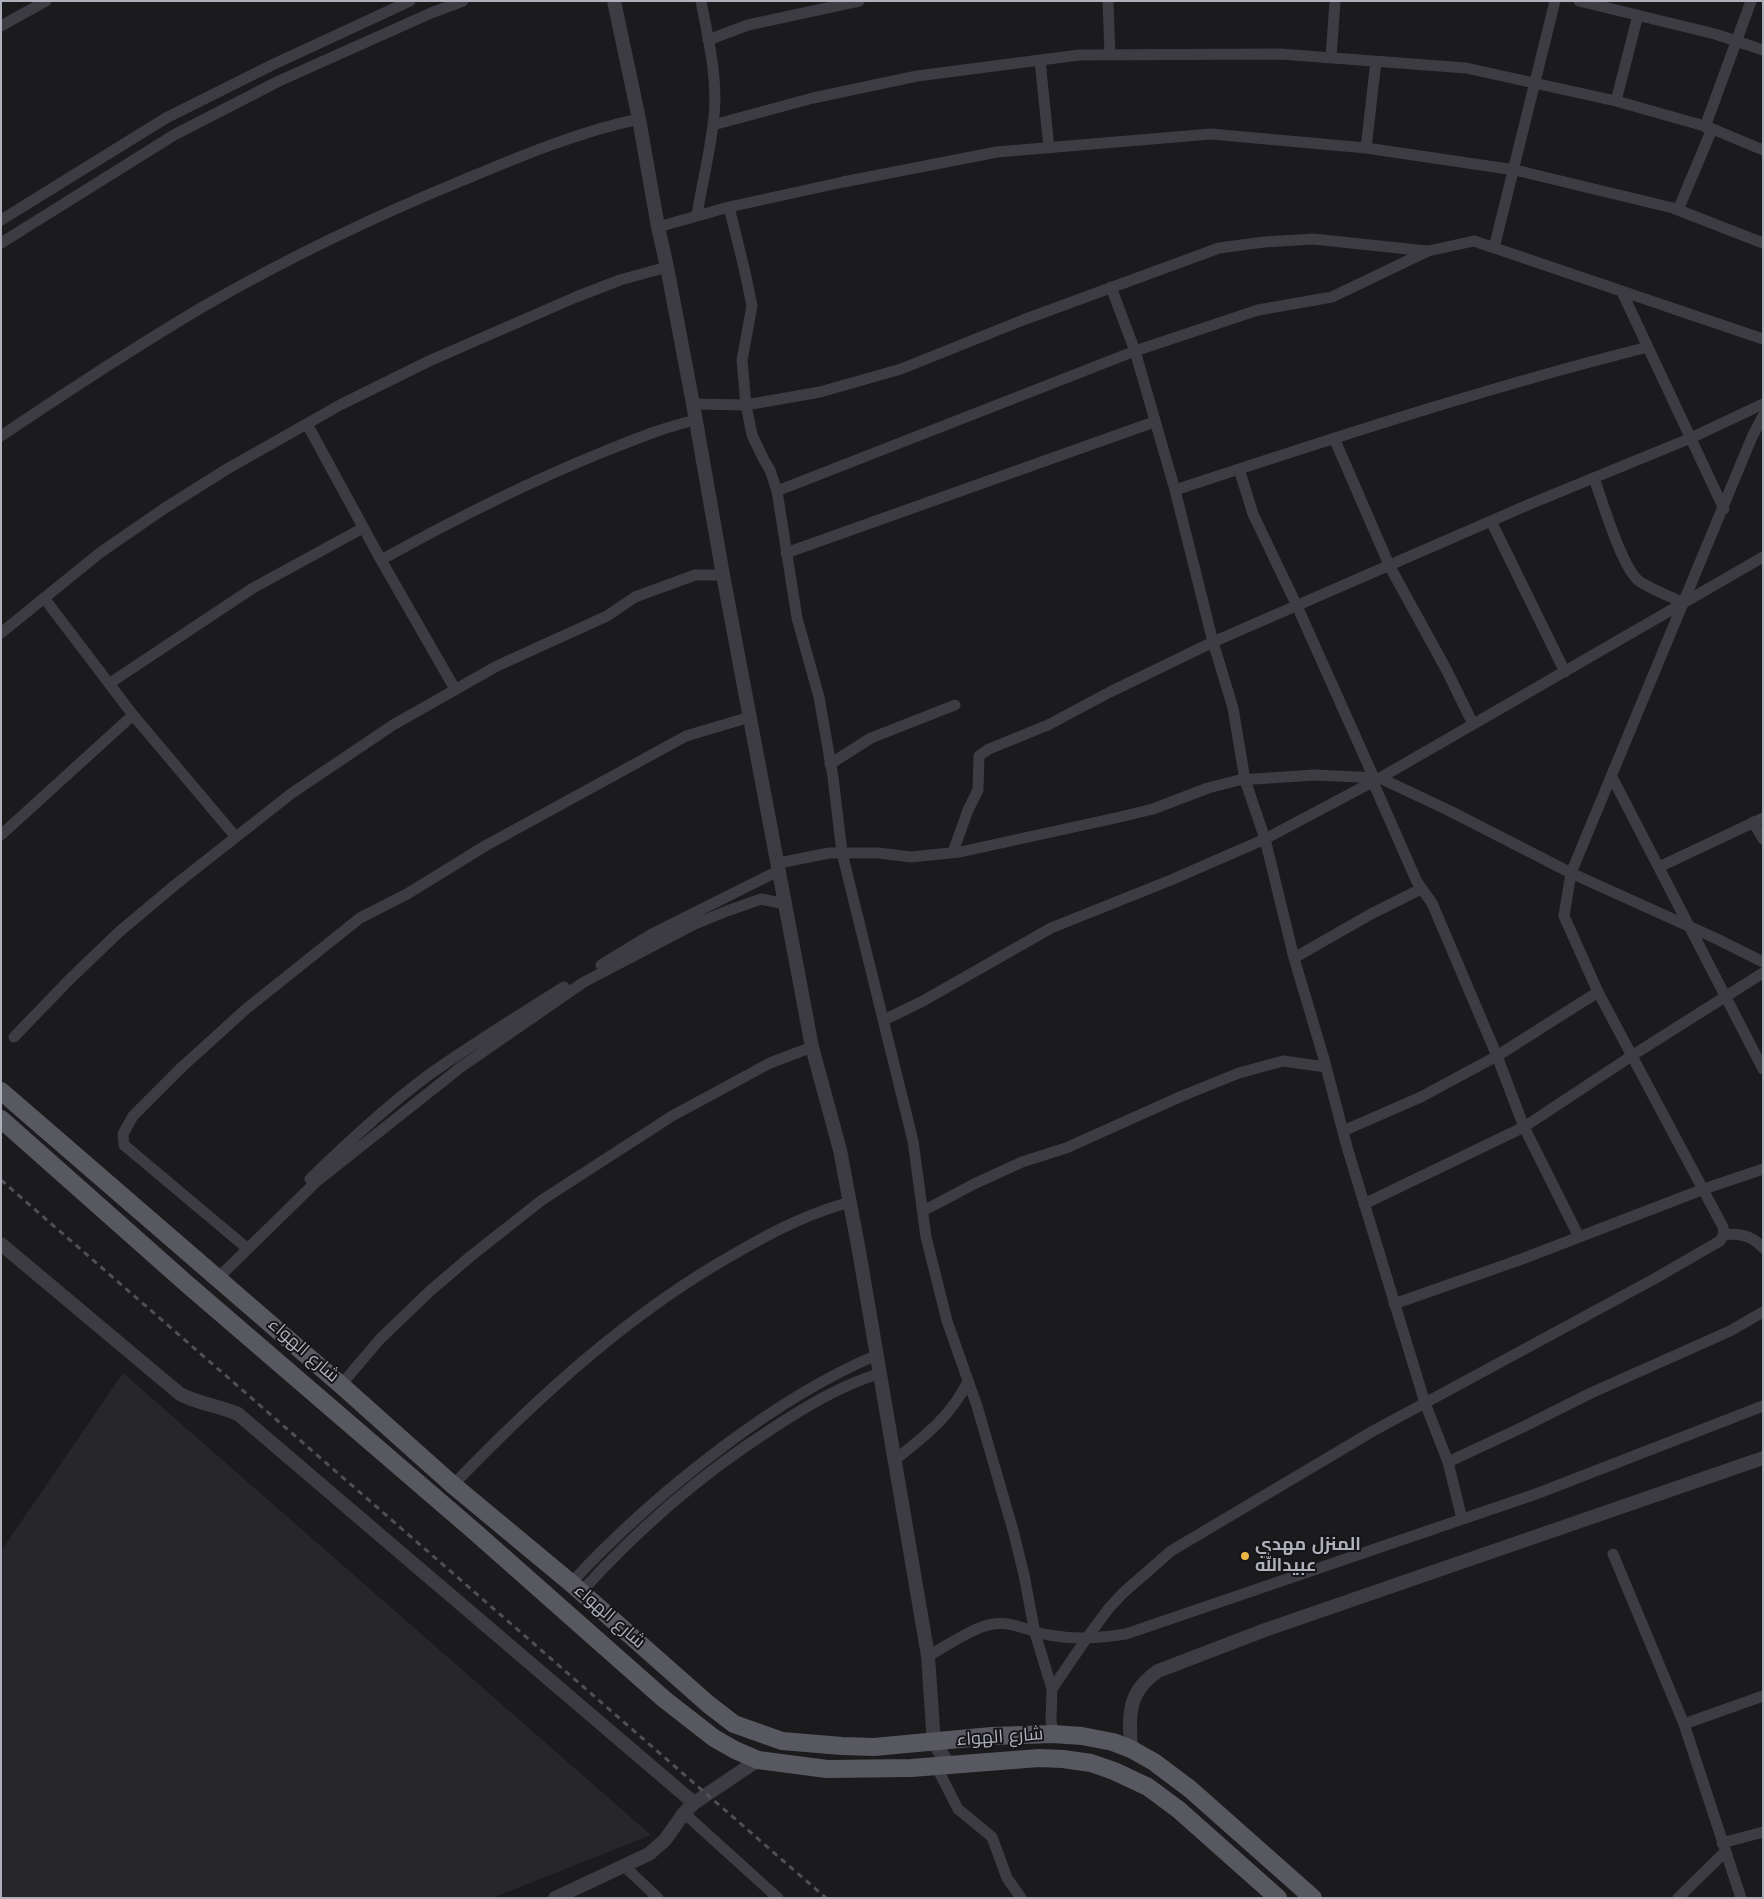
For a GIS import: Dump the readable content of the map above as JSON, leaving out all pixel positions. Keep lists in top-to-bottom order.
{
  "streets": {
    "main road": ["شارع الهواء"]
  },
  "places": ["المنزل مهدي عبيدالله"]
}
